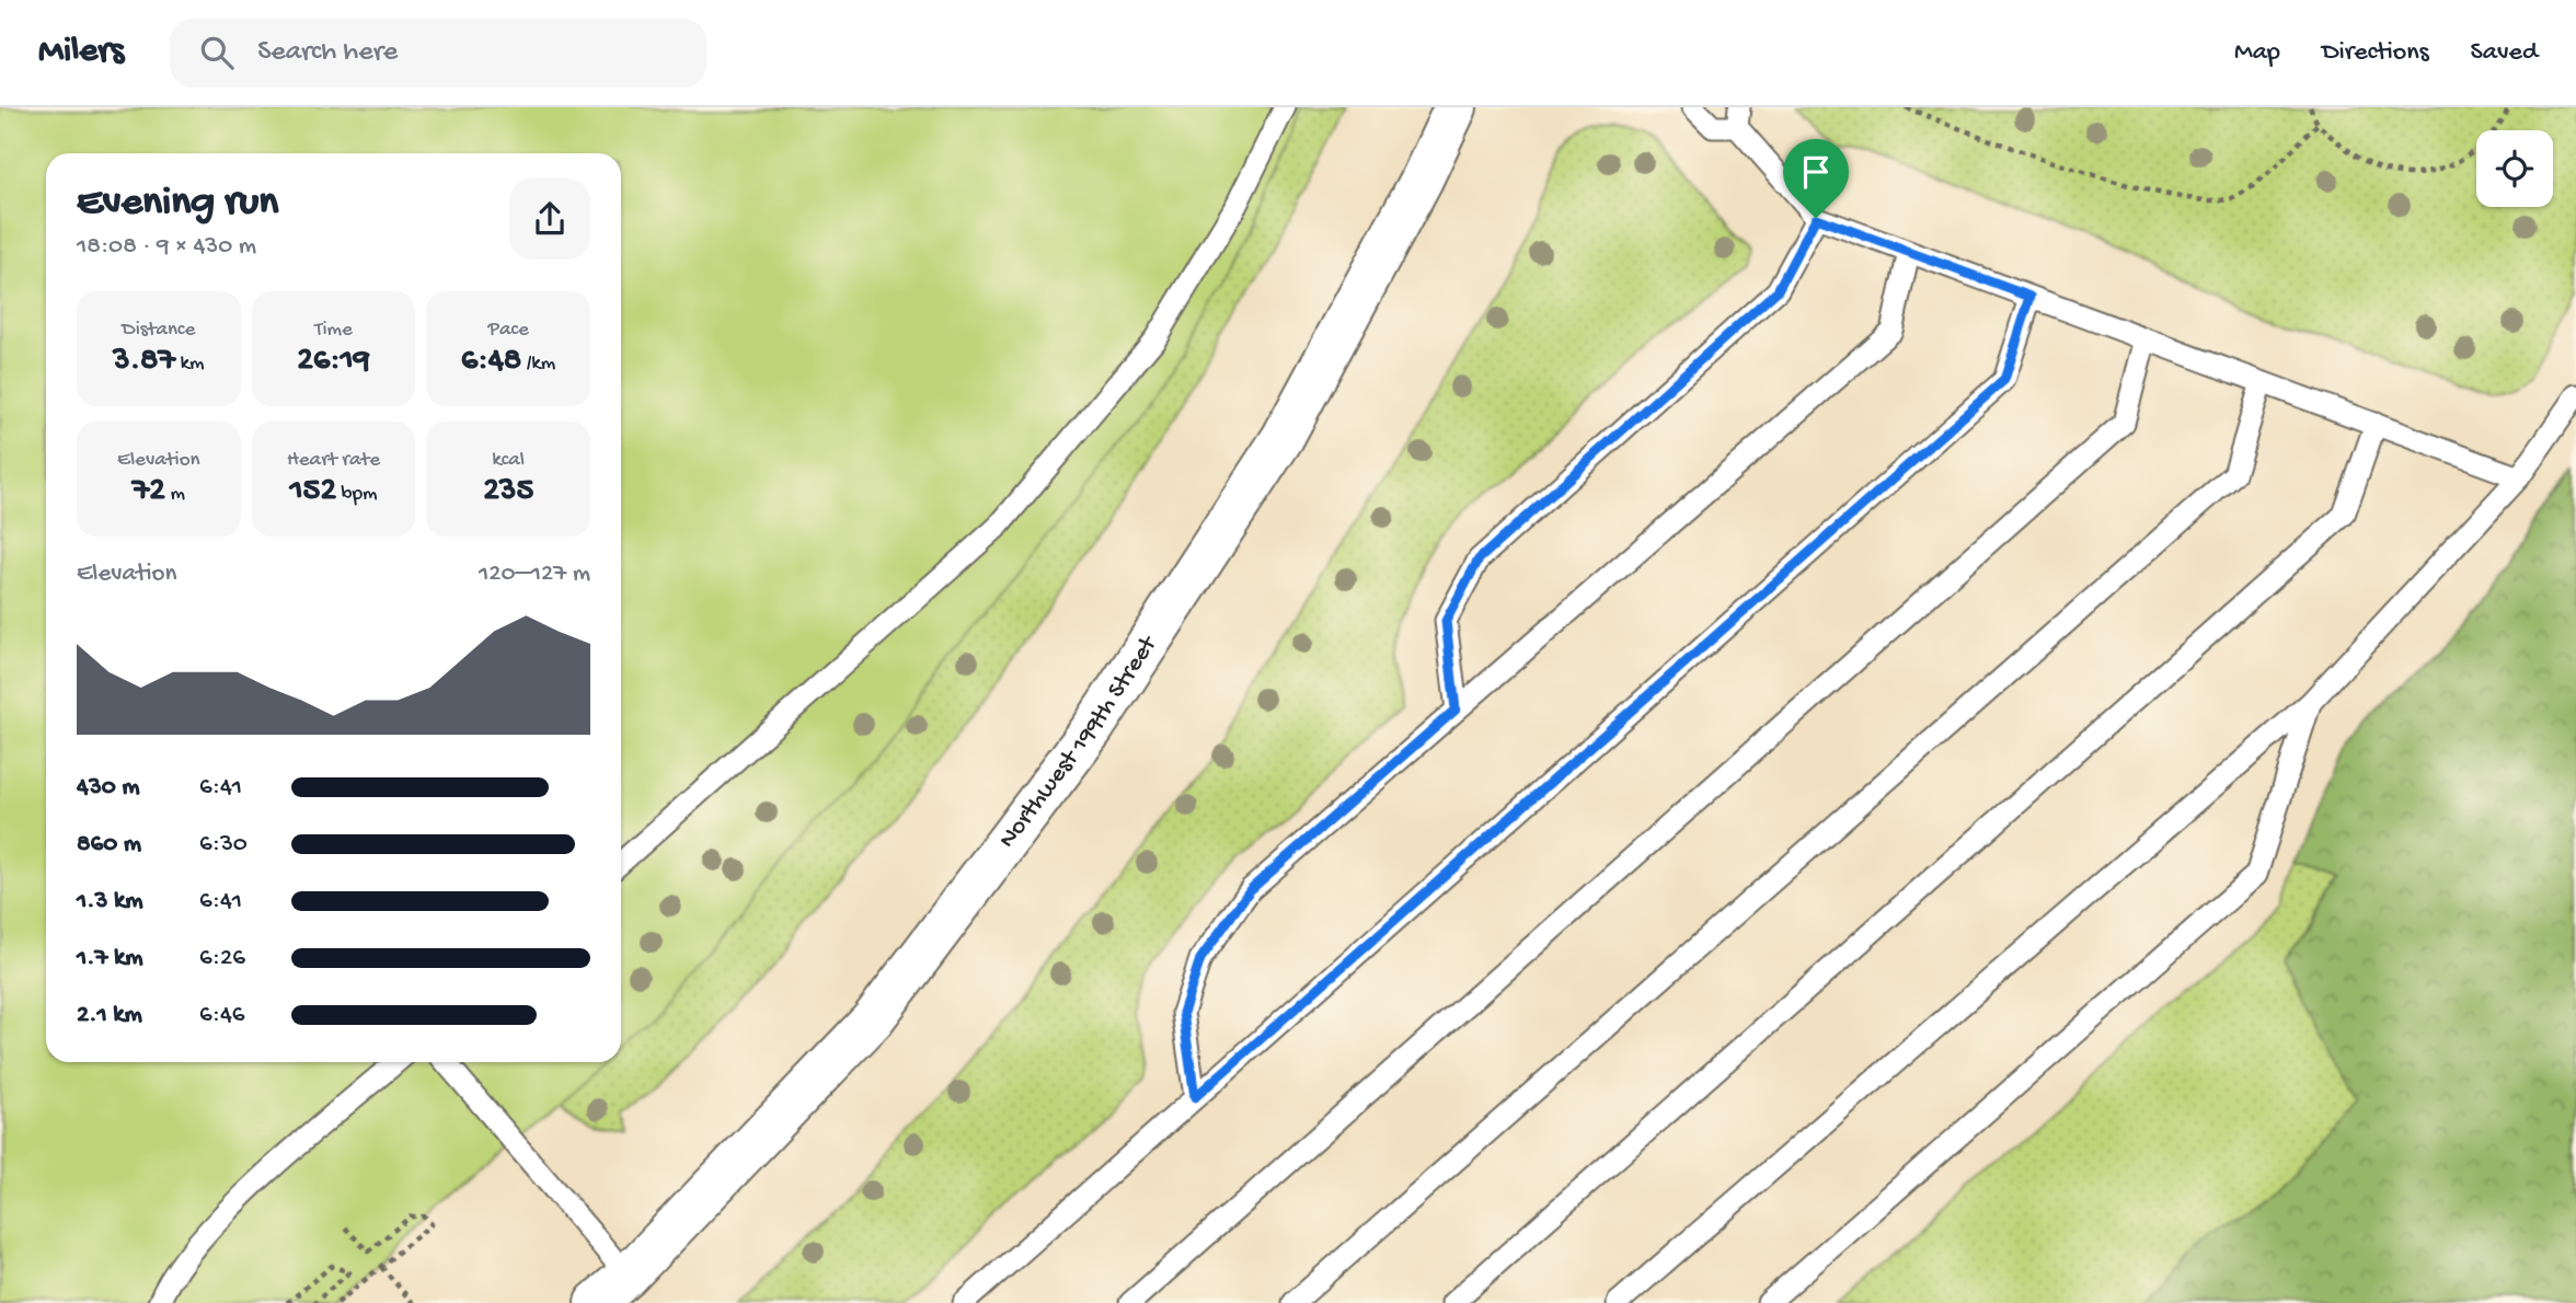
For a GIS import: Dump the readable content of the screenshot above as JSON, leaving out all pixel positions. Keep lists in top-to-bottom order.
{
  "streets": {
    "main road": ["Northwest 199th Street"]
  },
  "page": {
    "header": "Milers",
    "search": "Search here",
    "nav": ["Map", "Directions", "Saved"],
    "heading": ["Evening run", "18:08 · 9 × 430 m"],
    "stats": [
      ["Distance", "3.87 km"],
      ["Time", "26:19"],
      ["Pace", "6:48 /km"],
      ["Elevation", "72 m"],
      ["Heart rate", "152 bpm"],
      ["kcal", "235"]
    ],
    "chart": ["Elevation", "120–127 m"],
    "list": [
      {
        "name": "430 m",
        "note": "6:41"
      },
      {
        "name": "860 m",
        "note": "6:30"
      },
      {
        "name": "1.3 km",
        "note": "6:41"
      },
      {
        "name": "1.7 km",
        "note": "6:26"
      },
      {
        "name": "2.1 km",
        "note": "6:46"
      }
    ]
  }
}
